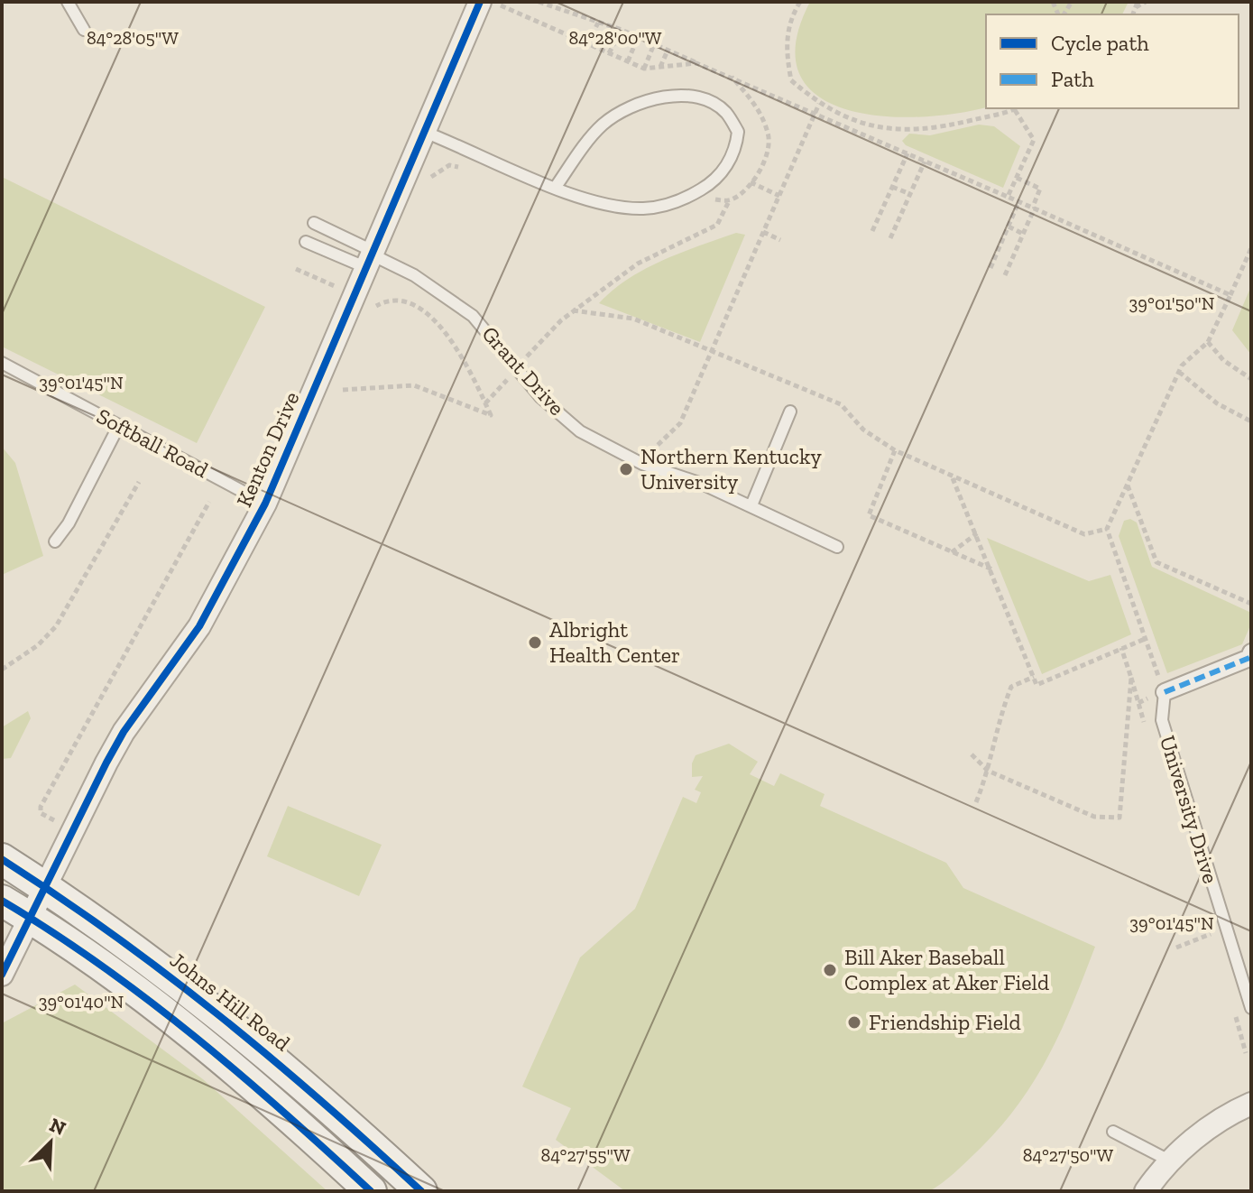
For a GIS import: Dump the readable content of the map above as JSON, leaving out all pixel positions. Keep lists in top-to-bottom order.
{
  "streets": {
    "main road": ["Johns Hill Road"],
    "street": ["Kenton Drive"],
    "lane": ["Grant Drive", "Softball Road", "University Drive"]
  },
  "crossings": [
    ["Grant Drive", "Kenton Drive"],
    ["Softball Road", "Kenton Drive"],
    ["Kenton Drive", "Johns Hill Road"]
  ],
  "places": [
    "Northern Kentucky University",
    "Albright Health Center",
    "Bill Aker Baseball Complex at Aker Field",
    "Friendship Field"
  ],
  "legend": ["Cycle path", "Path"],
  "north": "top right",
  "coordinates": [
    "84°28'05\"W",
    "84°28'00\"W",
    "39°01'50\"N",
    "39°01'45\"N",
    "39°01'40\"N",
    "84°27'55\"W",
    "84°27'50\"W"
  ]
}
